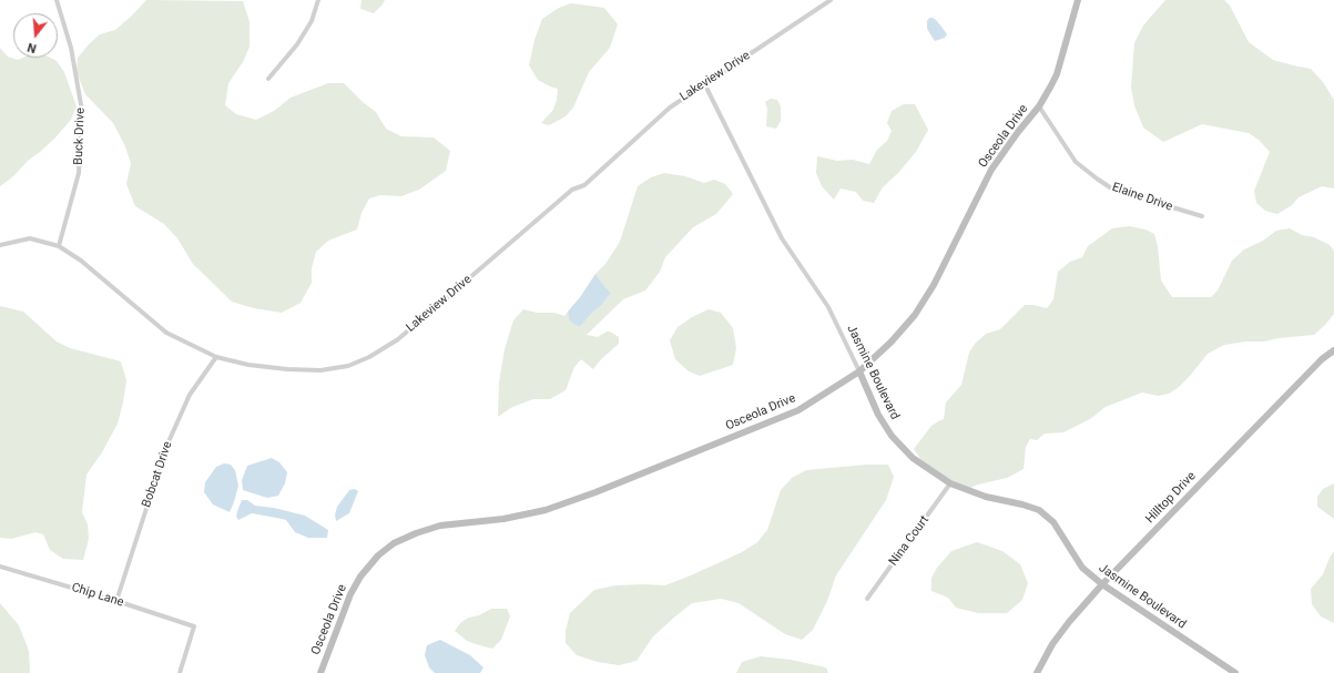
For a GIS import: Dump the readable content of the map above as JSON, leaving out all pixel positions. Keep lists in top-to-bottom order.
{
  "streets": {
    "street": [
      "Lakeview Drive",
      "Buck Drive",
      "Osceola Drive",
      "Elaine Drive",
      "Jasmine Boulevard",
      "Bobcat Drive",
      "Hilltop Drive",
      "Nina Court",
      "Chip Lane"
    ]
  },
  "crossings": [
    ["Lakeview Drive", "Buck Drive"],
    ["Lakeview Drive", "Jasmine Boulevard"],
    ["Lakeview Drive", "Bobcat Drive"],
    ["Osceola Drive", "Elaine Drive"],
    ["Osceola Drive", "Jasmine Boulevard"],
    ["Jasmine Boulevard", "Hilltop Drive"],
    ["Jasmine Boulevard", "Nina Court"],
    ["Bobcat Drive", "Chip Lane"]
  ],
  "north": "bottom"
}
